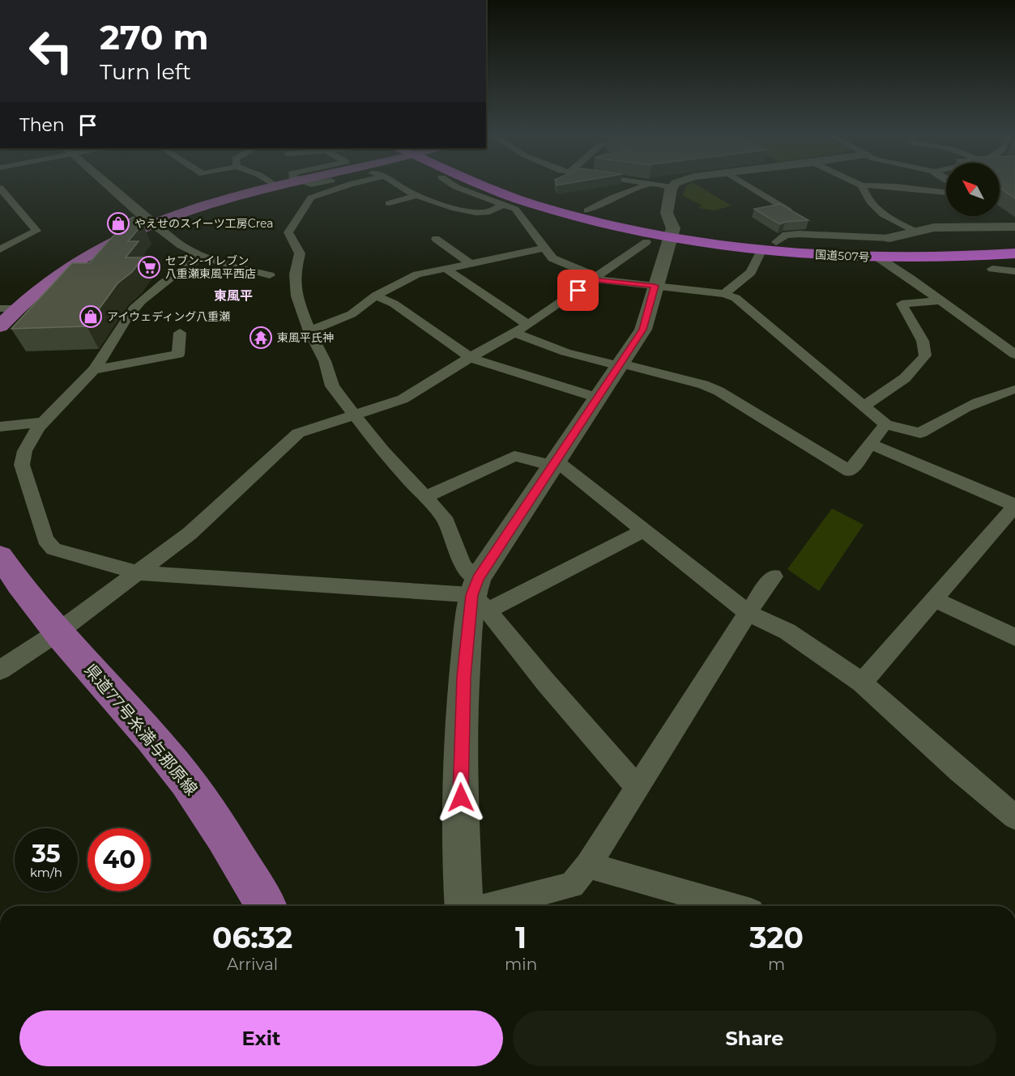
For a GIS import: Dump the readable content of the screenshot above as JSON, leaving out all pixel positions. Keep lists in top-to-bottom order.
{
  "streets": {
    "highway": ["国道507号"],
    "main road": ["県道77号糸満与那原線"]
  },
  "districts": ["東風平"],
  "places": {
    "shop": ["やえせのスイーツ工房Crea", "アイウェディング八重瀬"],
    "supermarket": ["セブン-イレブン 八重瀬東風平西店"],
    "temple": ["東風平氏神"]
  },
  "north": "top left",
  "page": {
    "turn": ["270 m", "Turn left"],
    "then": "Then",
    "speed": "35 km/h",
    "limit": "40",
    "eta": [
      "06:32",
      "Arrival",
      "1",
      "min",
      "320",
      "m"
    ],
    "buttons": ["Exit", "Share"]
  }
}
